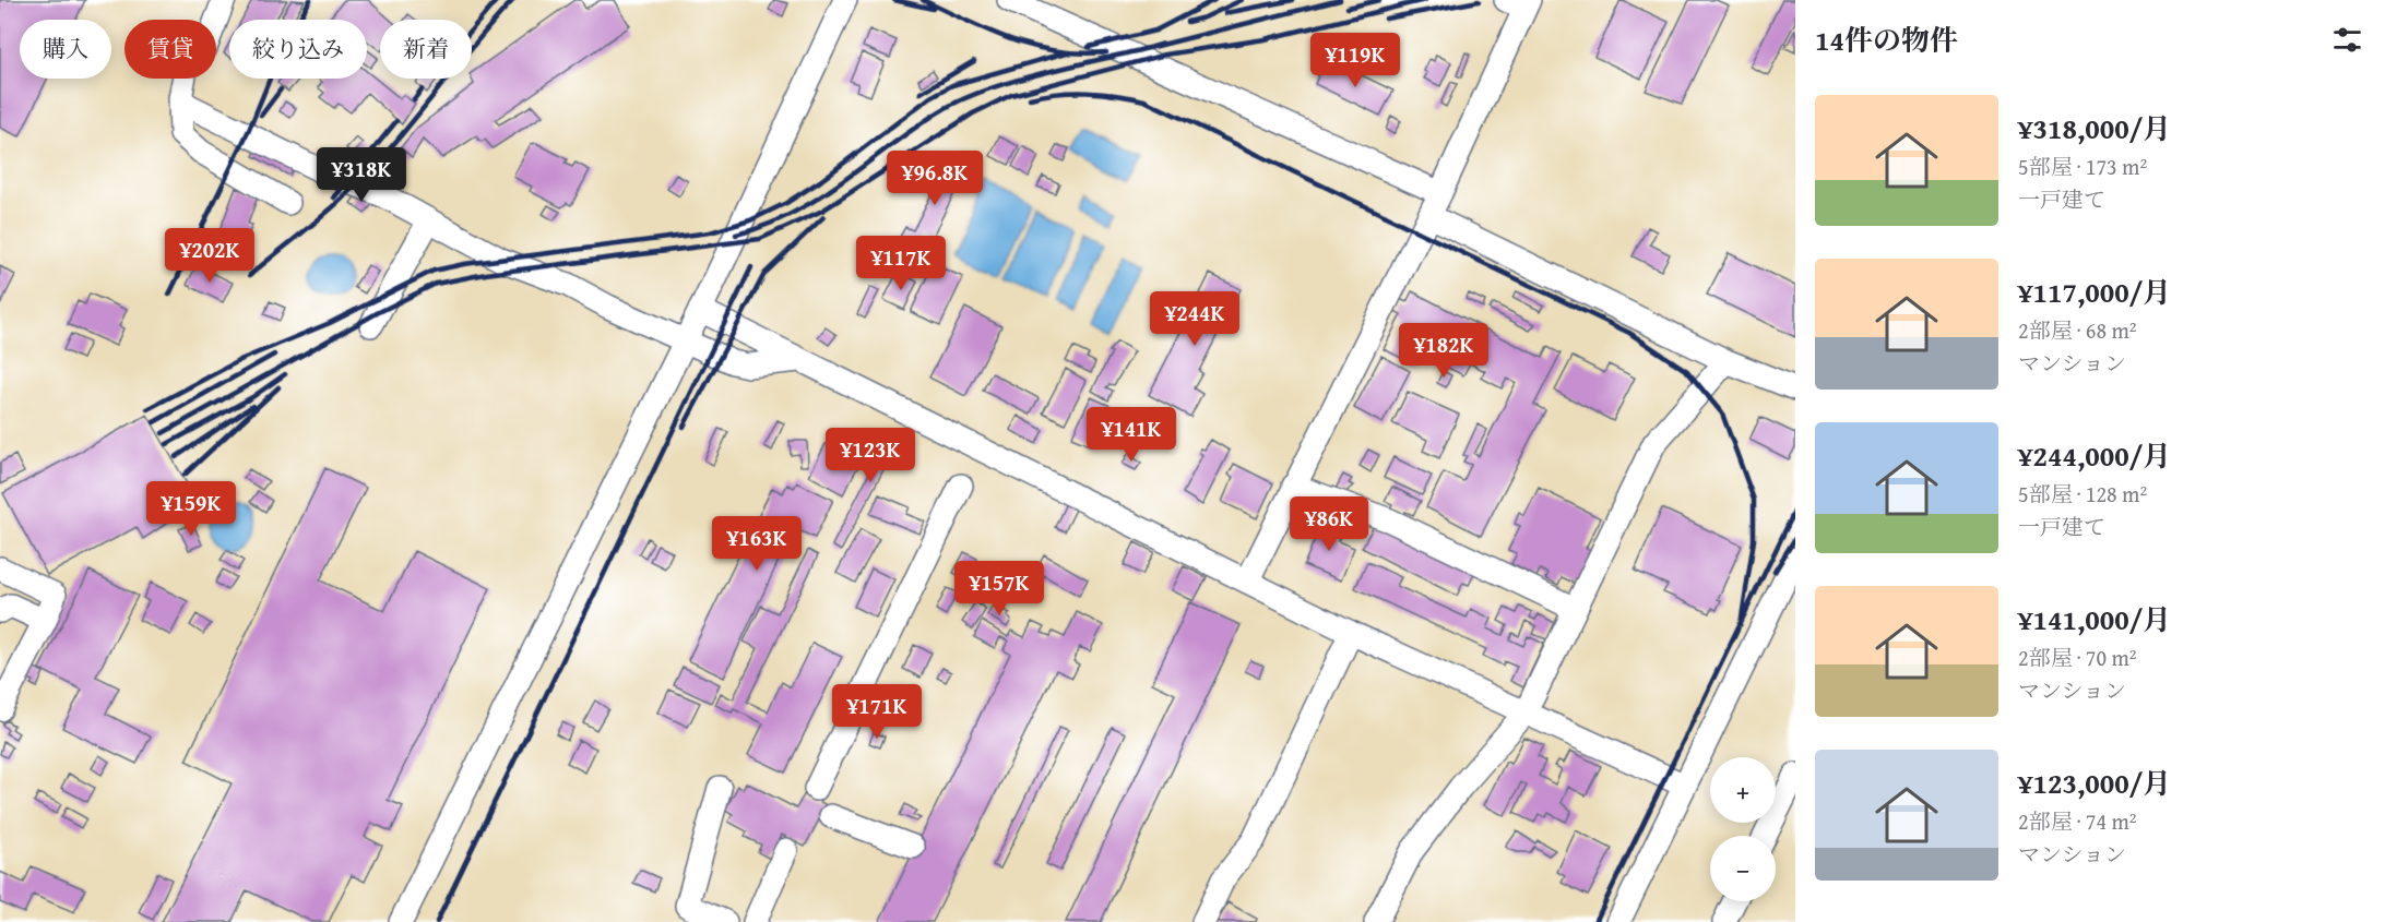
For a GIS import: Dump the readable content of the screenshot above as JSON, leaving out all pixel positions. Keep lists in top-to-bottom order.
{
  "page": {
    "heading": "14件の物件",
    "chip": [
      "購入",
      "賃貸",
      "絞り込み",
      "新着"
    ],
    "price": [
      "¥119K",
      "¥318K",
      "¥96.8K",
      "¥202K",
      "¥117K",
      "¥244K",
      "¥182K",
      "¥141K",
      "¥123K",
      "¥159K",
      "¥86K",
      "¥163K",
      "¥157K",
      "¥171K"
    ],
    "list": [
      {
        "name": "¥318,000/月",
        "note": "5部屋 · 173 m² · 一戸建て"
      },
      {
        "name": "¥117,000/月",
        "note": "2部屋 · 68 m² · マンション"
      },
      {
        "name": "¥244,000/月",
        "note": "5部屋 · 128 m² · 一戸建て"
      },
      {
        "name": "¥141,000/月",
        "note": "2部屋 · 70 m² · マンション"
      },
      {
        "name": "¥123,000/月",
        "note": "2部屋 · 74 m² · マンション"
      }
    ],
    "map_buttons": ["+", "−"]
  }
}
